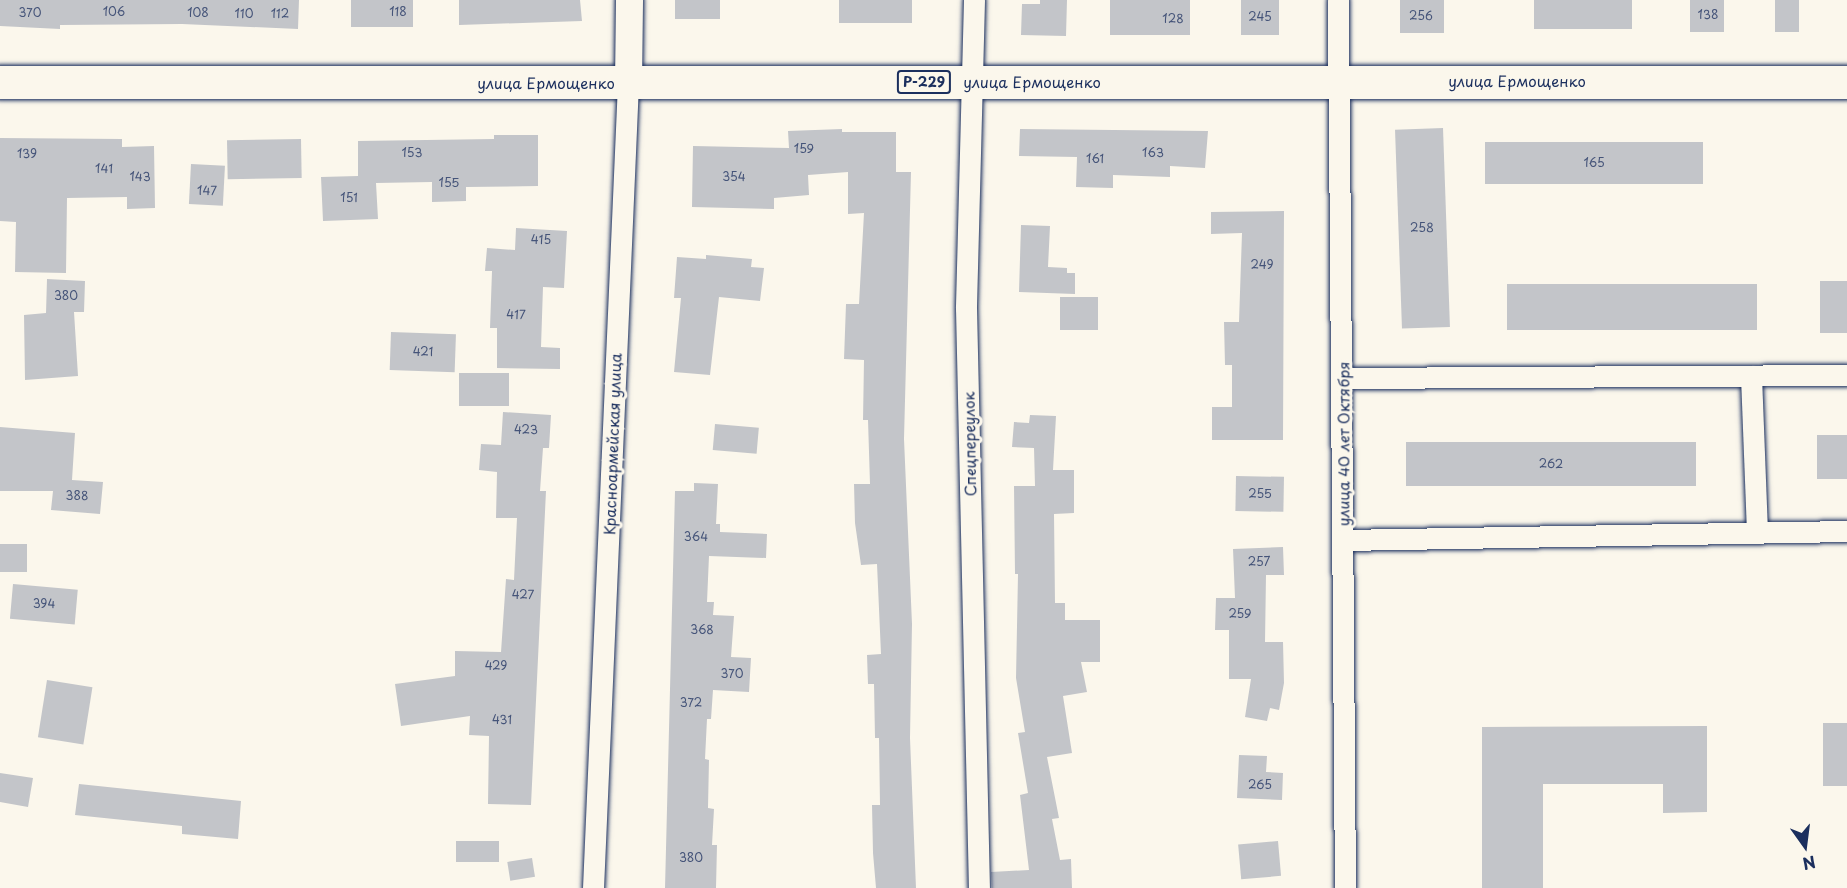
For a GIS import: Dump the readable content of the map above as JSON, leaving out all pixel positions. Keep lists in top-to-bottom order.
{
  "streets": {
    "highway": ["улица Ермощенко", "Р-229"],
    "street": ["Красноармейская улица", "Спецпереулок", "улица 40 лет Октября"]
  },
  "crossings": [
    ["улица Ермощенко", "Красноармейская улица"],
    ["улица Ермощенко", "Спецпереулок"],
    ["улица Ермощенко", "улица 40 лет Октября"]
  ],
  "house_numbers": [
    "106",
    "118",
    "370",
    "108",
    "110",
    "112",
    "138",
    "256",
    "245",
    "128",
    "159",
    "153",
    "163",
    "139",
    "161",
    "165",
    "141",
    "143",
    "354",
    "155",
    "147",
    "151",
    "258",
    "415",
    "249",
    "380",
    "417",
    "421",
    "423",
    "262",
    "255",
    "388",
    "364",
    "257",
    "427",
    "394",
    "259",
    "368",
    "429",
    "370",
    "372",
    "431",
    "265",
    "380"
  ],
  "north": "bottom"
}
